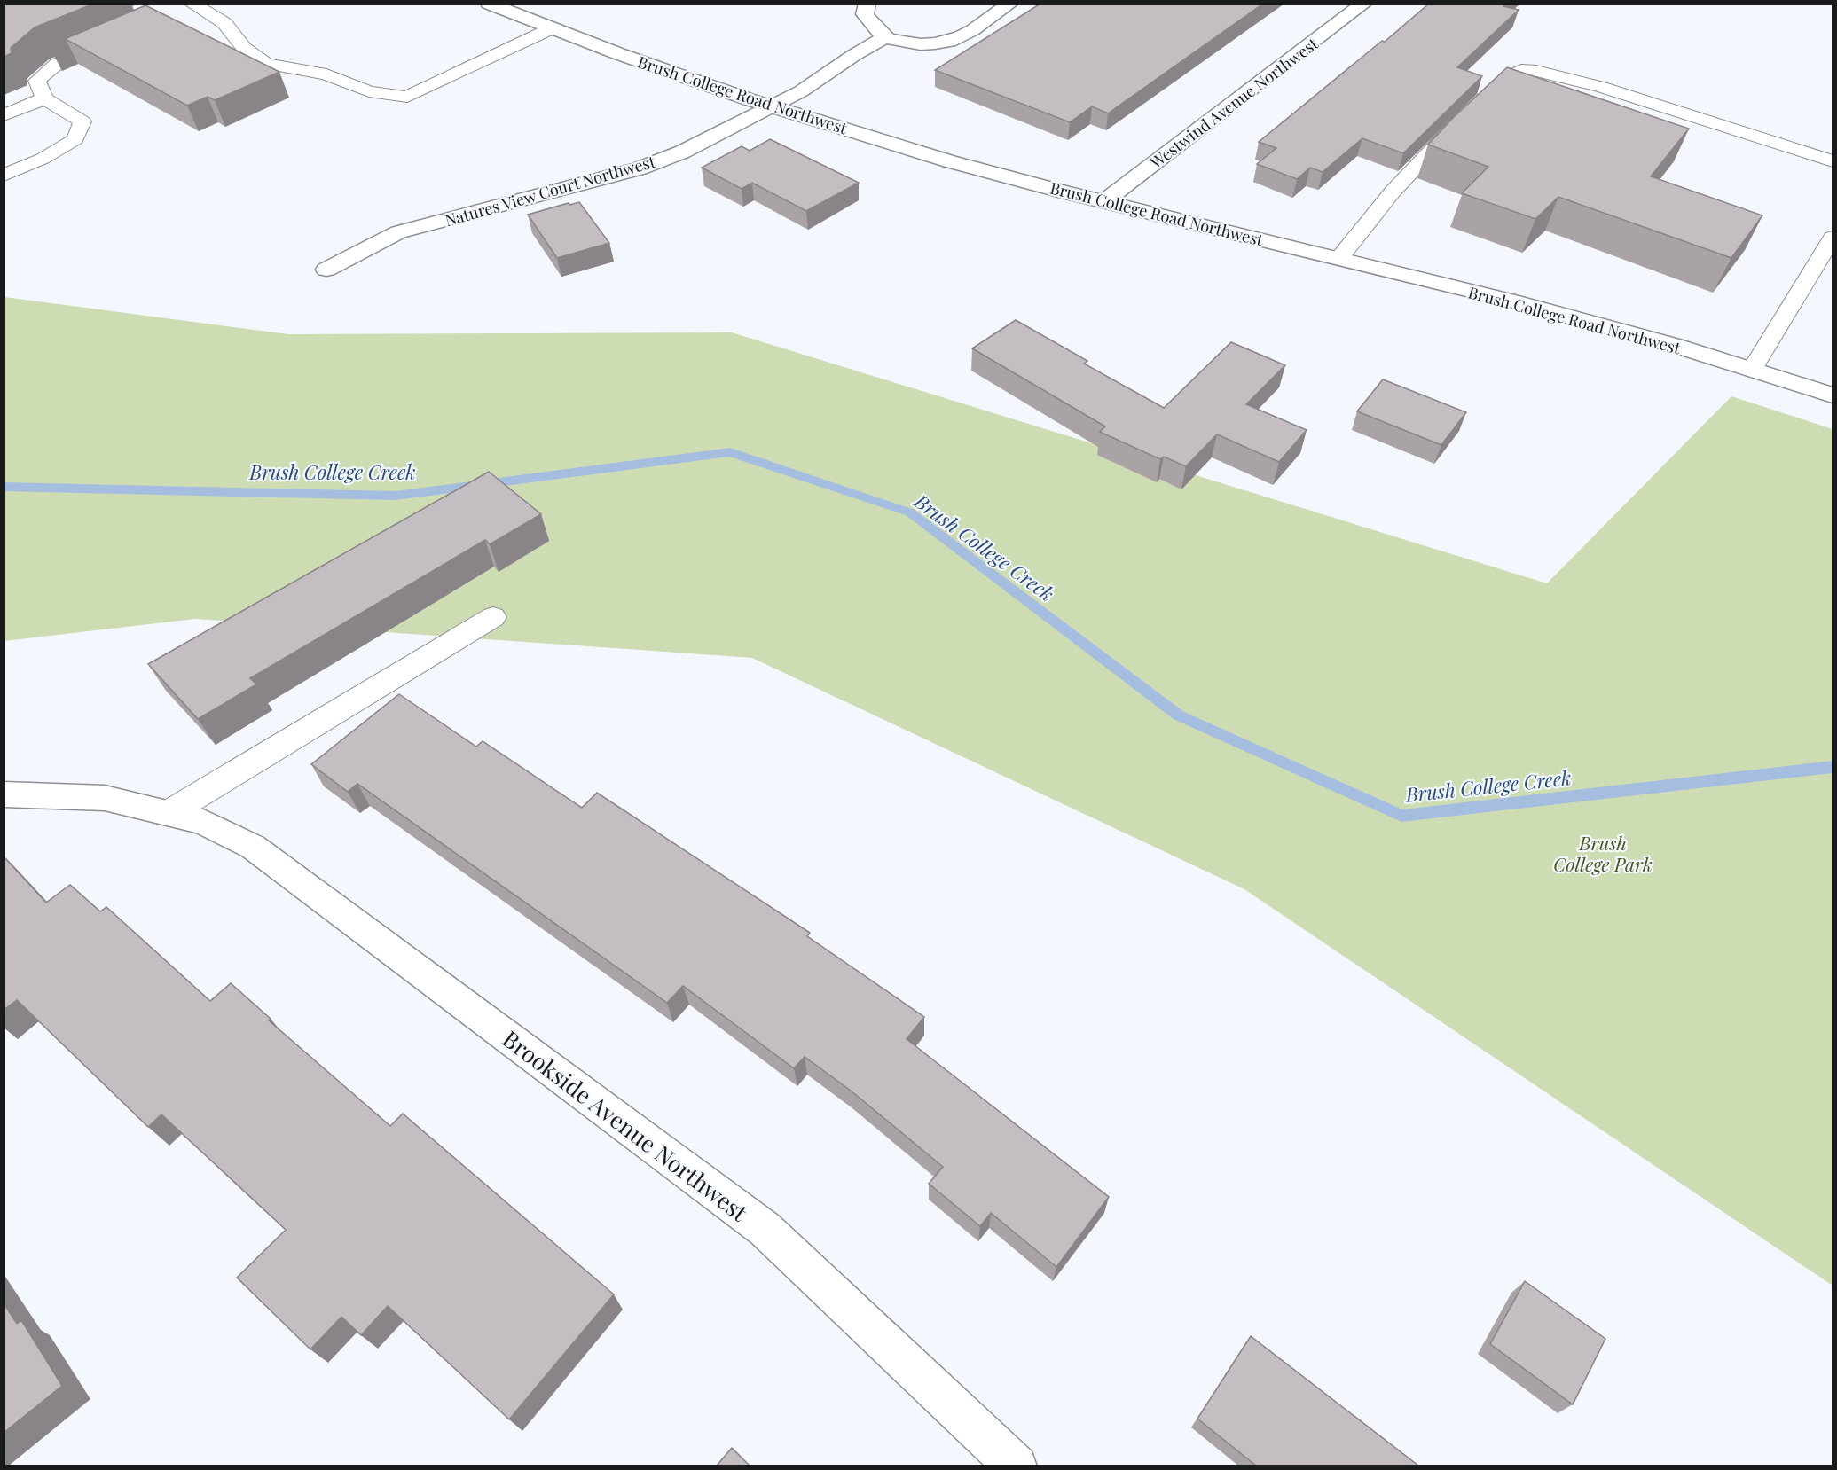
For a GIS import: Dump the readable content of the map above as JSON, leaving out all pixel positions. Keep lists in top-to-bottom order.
{
  "streets": {
    "street": [
      "Brush College Road Northwest",
      "Westwind Avenue Northwest",
      "Natures View Court Northwest",
      "Brookside Avenue Northwest"
    ]
  },
  "crossings": [
    ["Brush College Road Northwest", "Westwind Avenue Northwest"],
    ["Brush College Road Northwest", "Natures View Court Northwest"]
  ],
  "water": ["Brush College Creek"],
  "parks": ["Brush College Park"]
}
